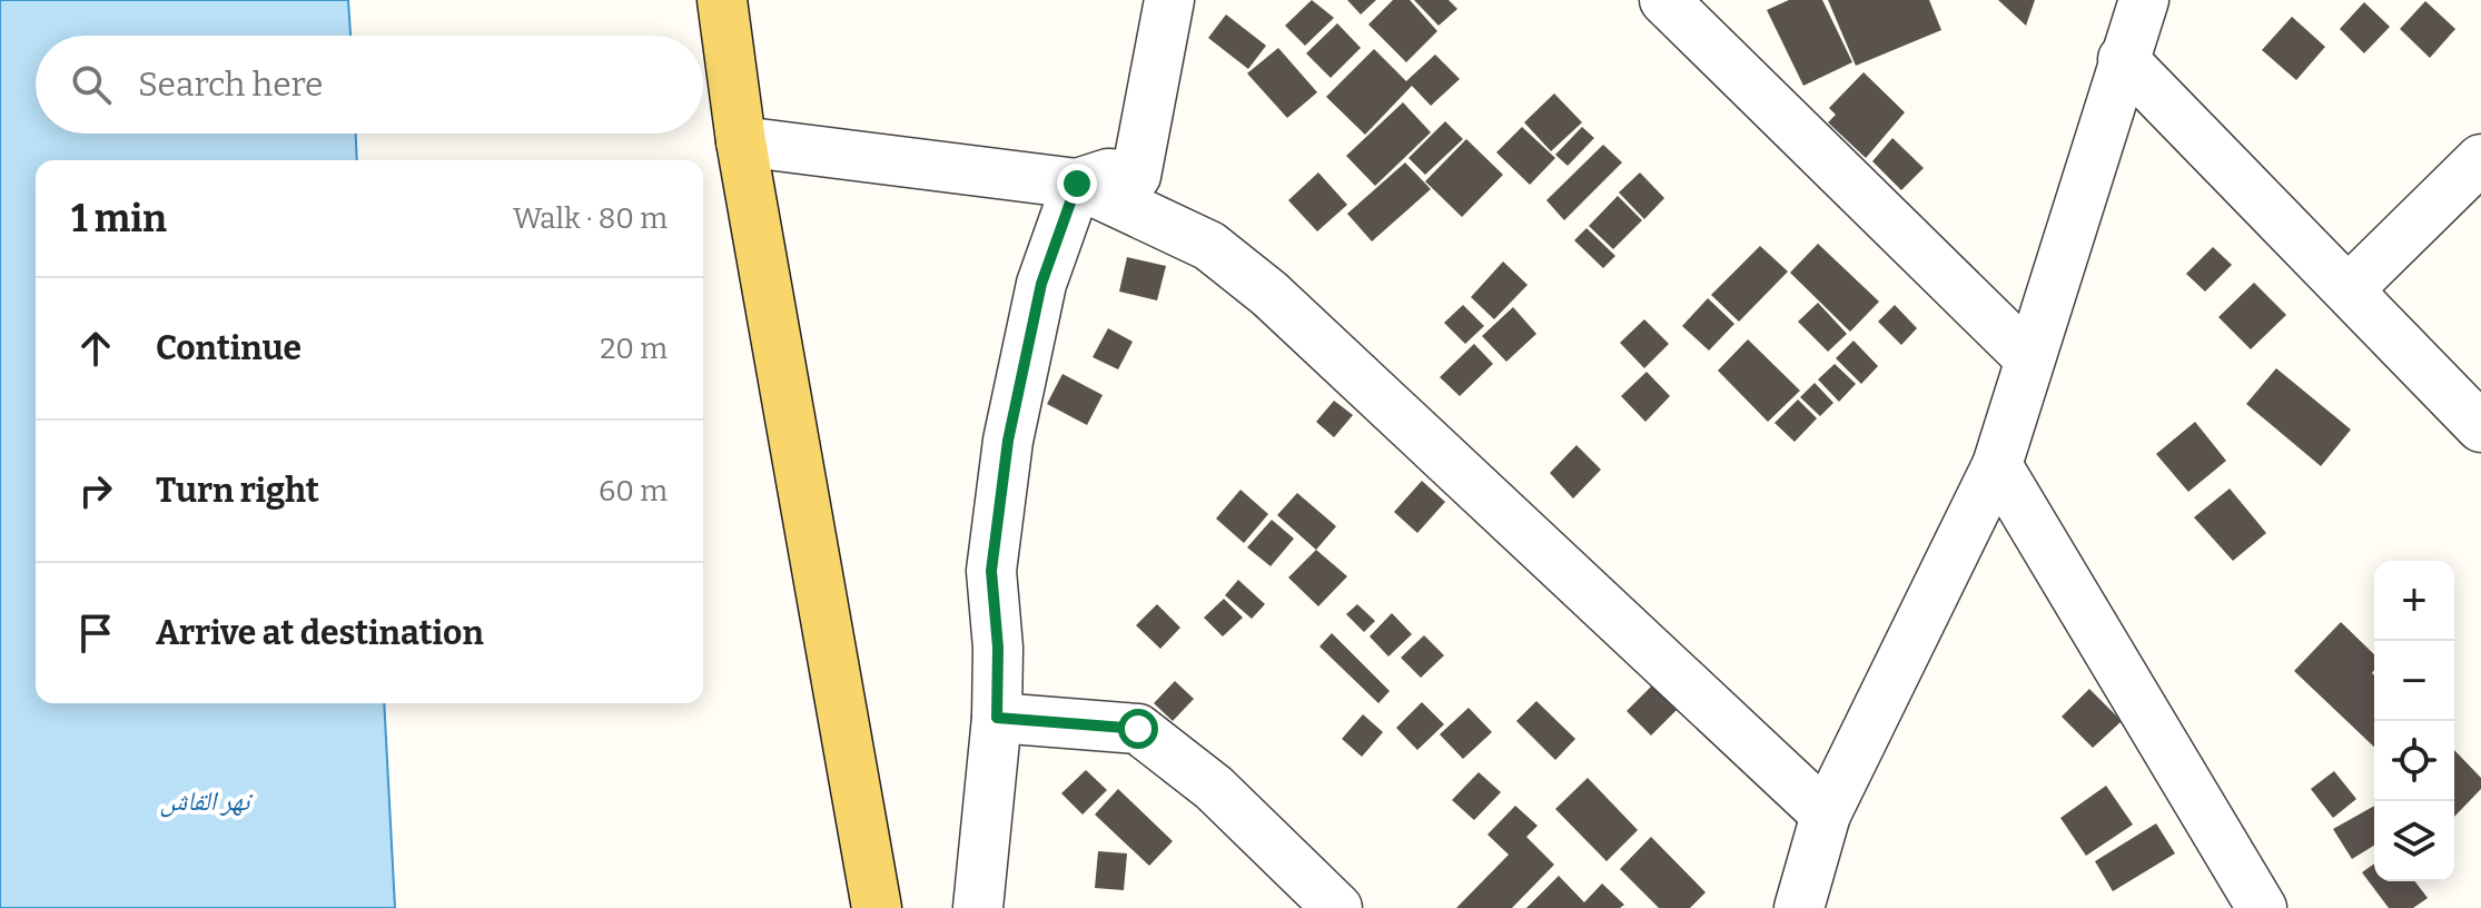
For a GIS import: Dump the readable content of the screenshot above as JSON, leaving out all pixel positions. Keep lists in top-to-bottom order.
{
  "water": ["نهر القاش"],
  "page": {
    "search": "Search here",
    "heading": ["1 min", "Walk · 80 m"],
    "list": [
      ["Continue", "20 m"],
      ["Turn right", "60 m"],
      "Arrive at destination"
    ],
    "map_buttons": ["+", "−"]
  }
}
